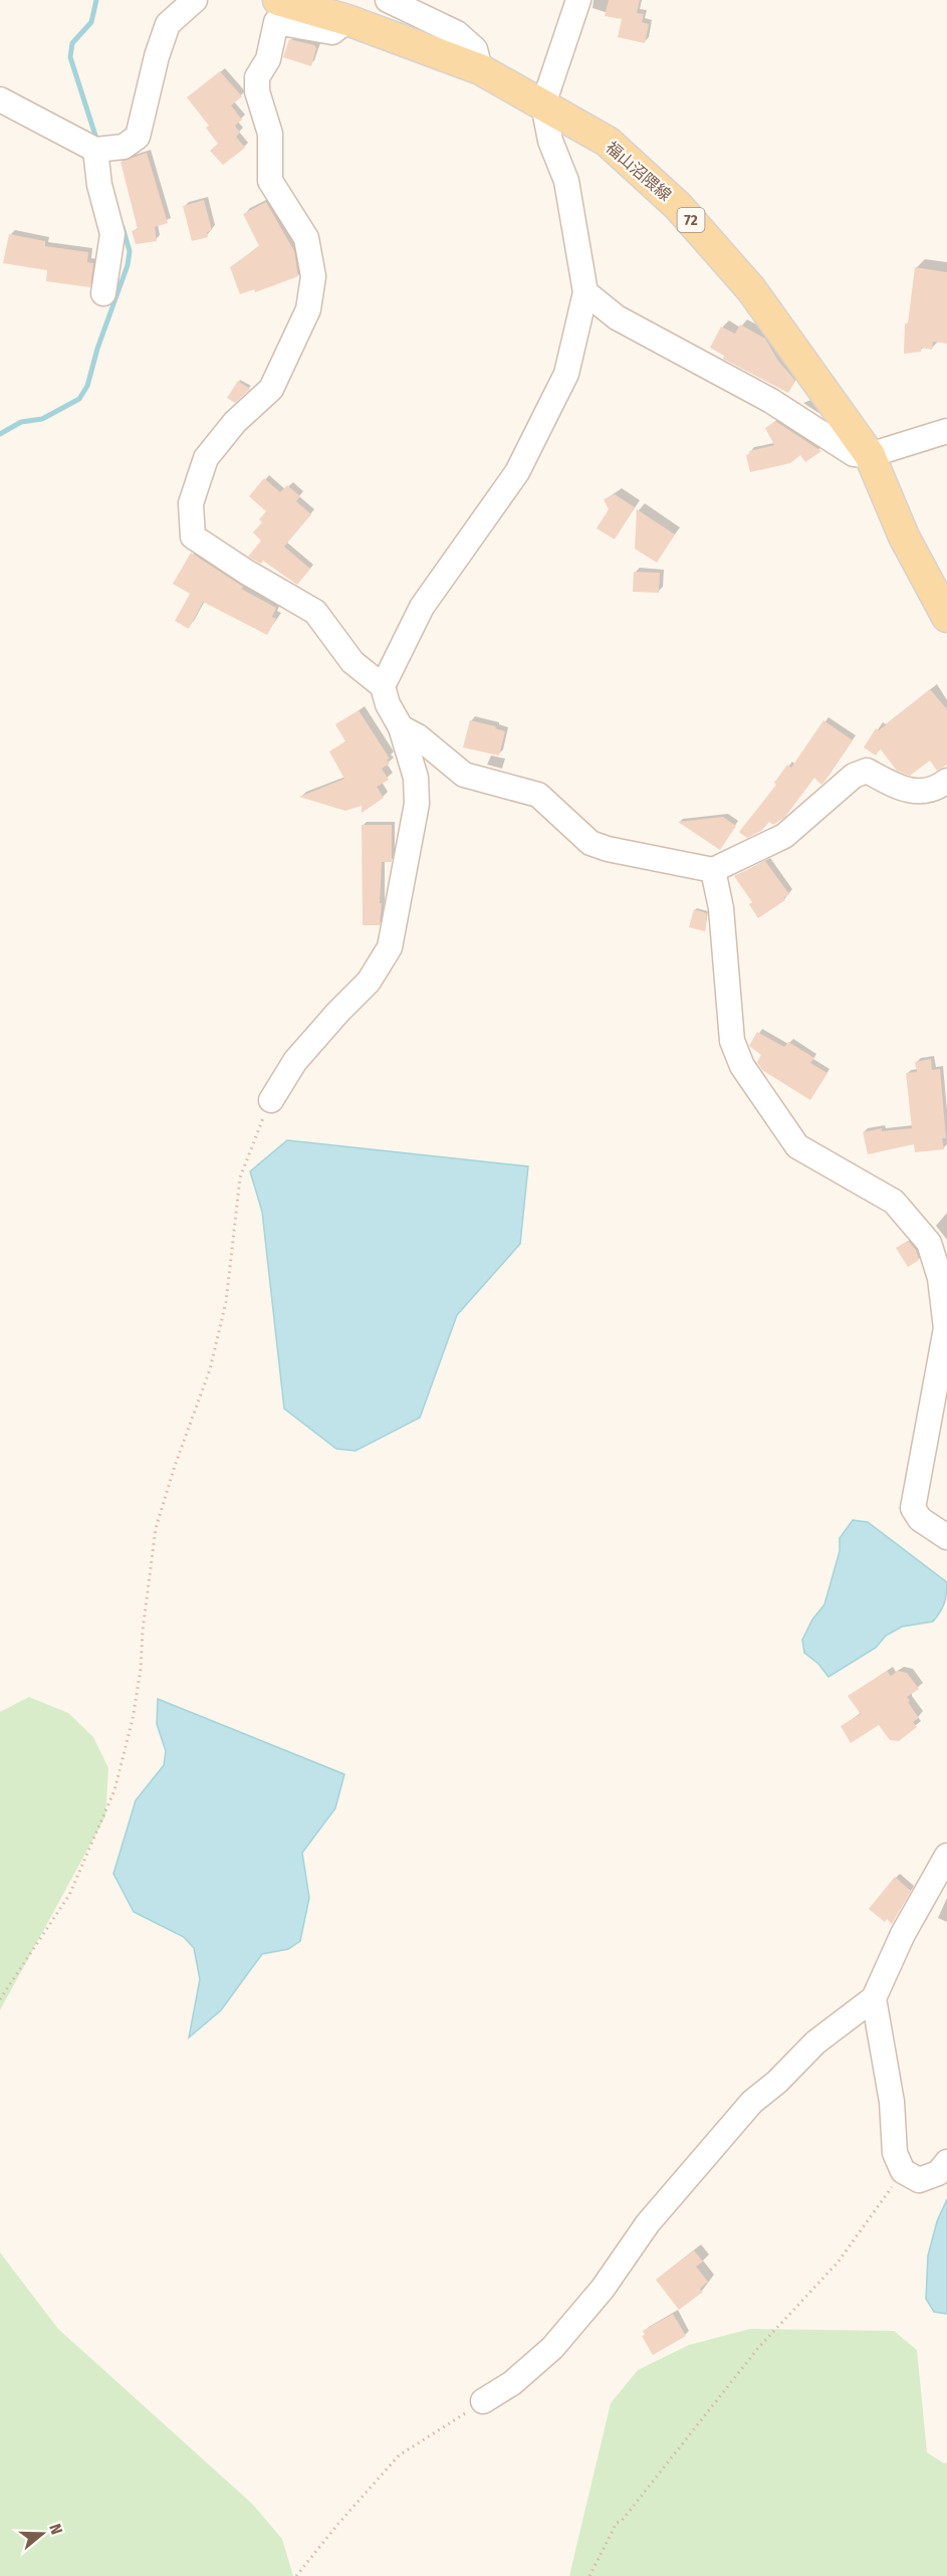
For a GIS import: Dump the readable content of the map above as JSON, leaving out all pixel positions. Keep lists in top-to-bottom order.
{
  "streets": {
    "main road": ["福山沼隈線", "72"]
  },
  "north": "right"
}
